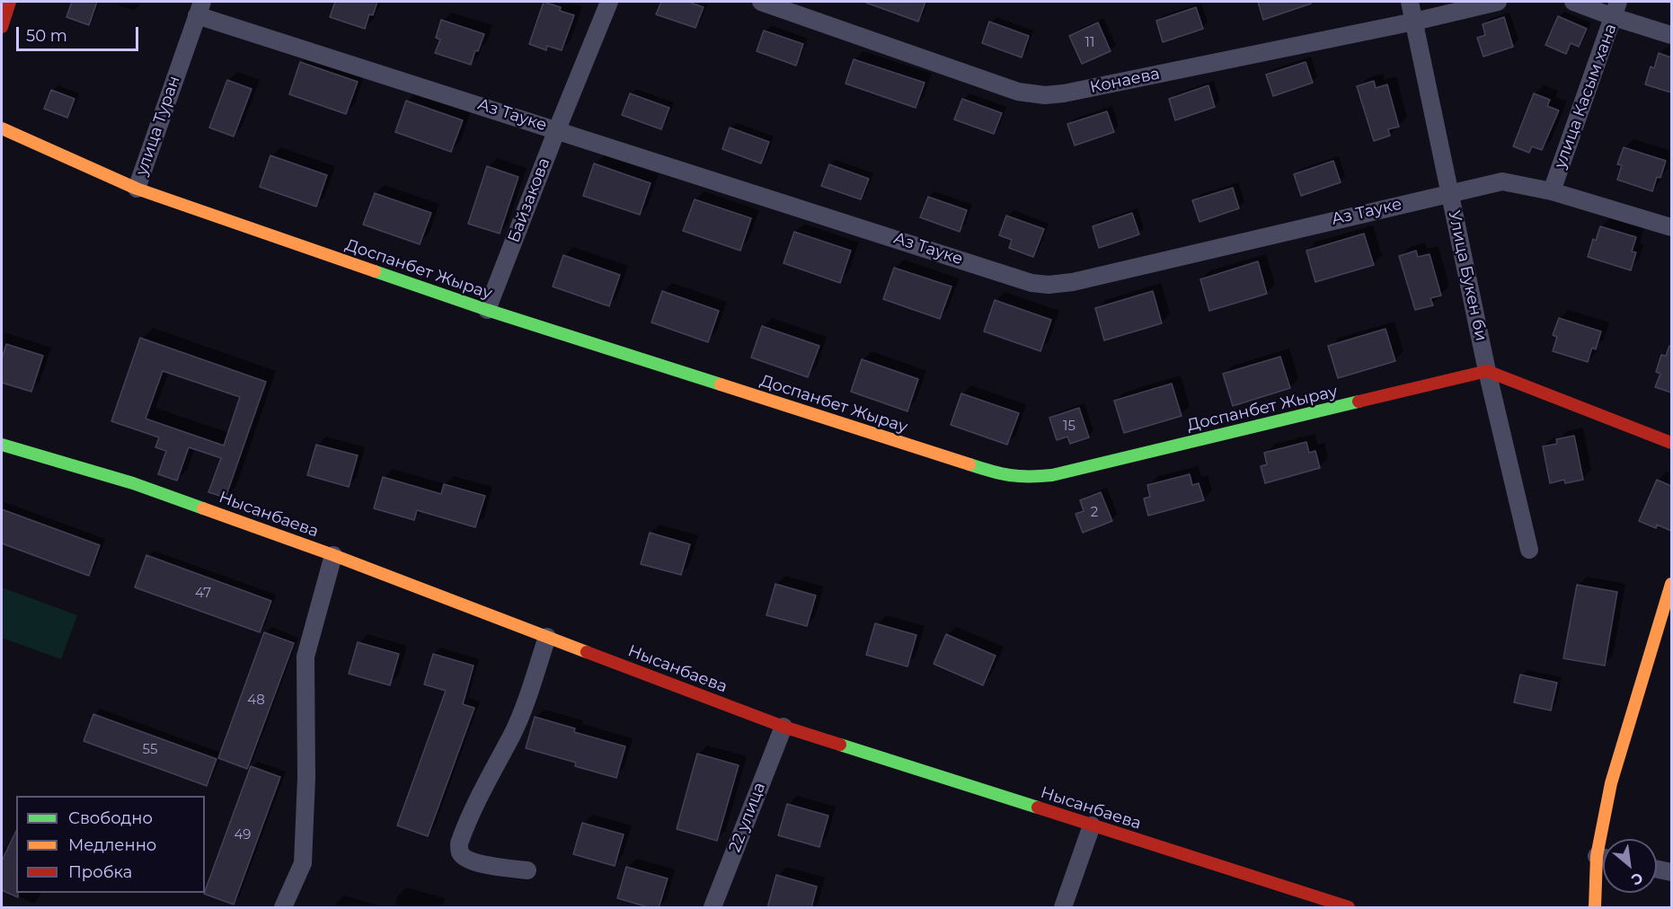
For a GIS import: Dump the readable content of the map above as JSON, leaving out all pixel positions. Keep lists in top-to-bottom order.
{
  "streets": {
    "street": [
      "Конаева",
      "улица Касым хана",
      "Аз Тауке",
      "улица Туран",
      "Байзакова",
      "Доспанбет Жырау",
      "Улица Букен би",
      "Нысанбаева",
      "22 улица"
    ]
  },
  "crossings": [
    ["Конаева", "Улица Букен би"],
    ["улица Касым хана", "Аз Тауке"],
    ["Аз Тауке", "улица Туран"],
    ["Аз Тауке", "Байзакова"],
    ["Аз Тауке", "Улица Букен би"],
    ["улица Туран", "Доспанбет Жырау"],
    ["Байзакова", "Доспанбет Жырау"],
    ["Доспанбет Жырау", "Улица Букен би"],
    ["Нысанбаева", "22 улица"]
  ],
  "house_numbers": [
    "11",
    "15",
    "2",
    "47",
    "48",
    "55",
    "49"
  ],
  "legend": ["Свободно", "Медленно", "Пробка"],
  "scale_bar": "50 m",
  "north": "bottom right"
}
